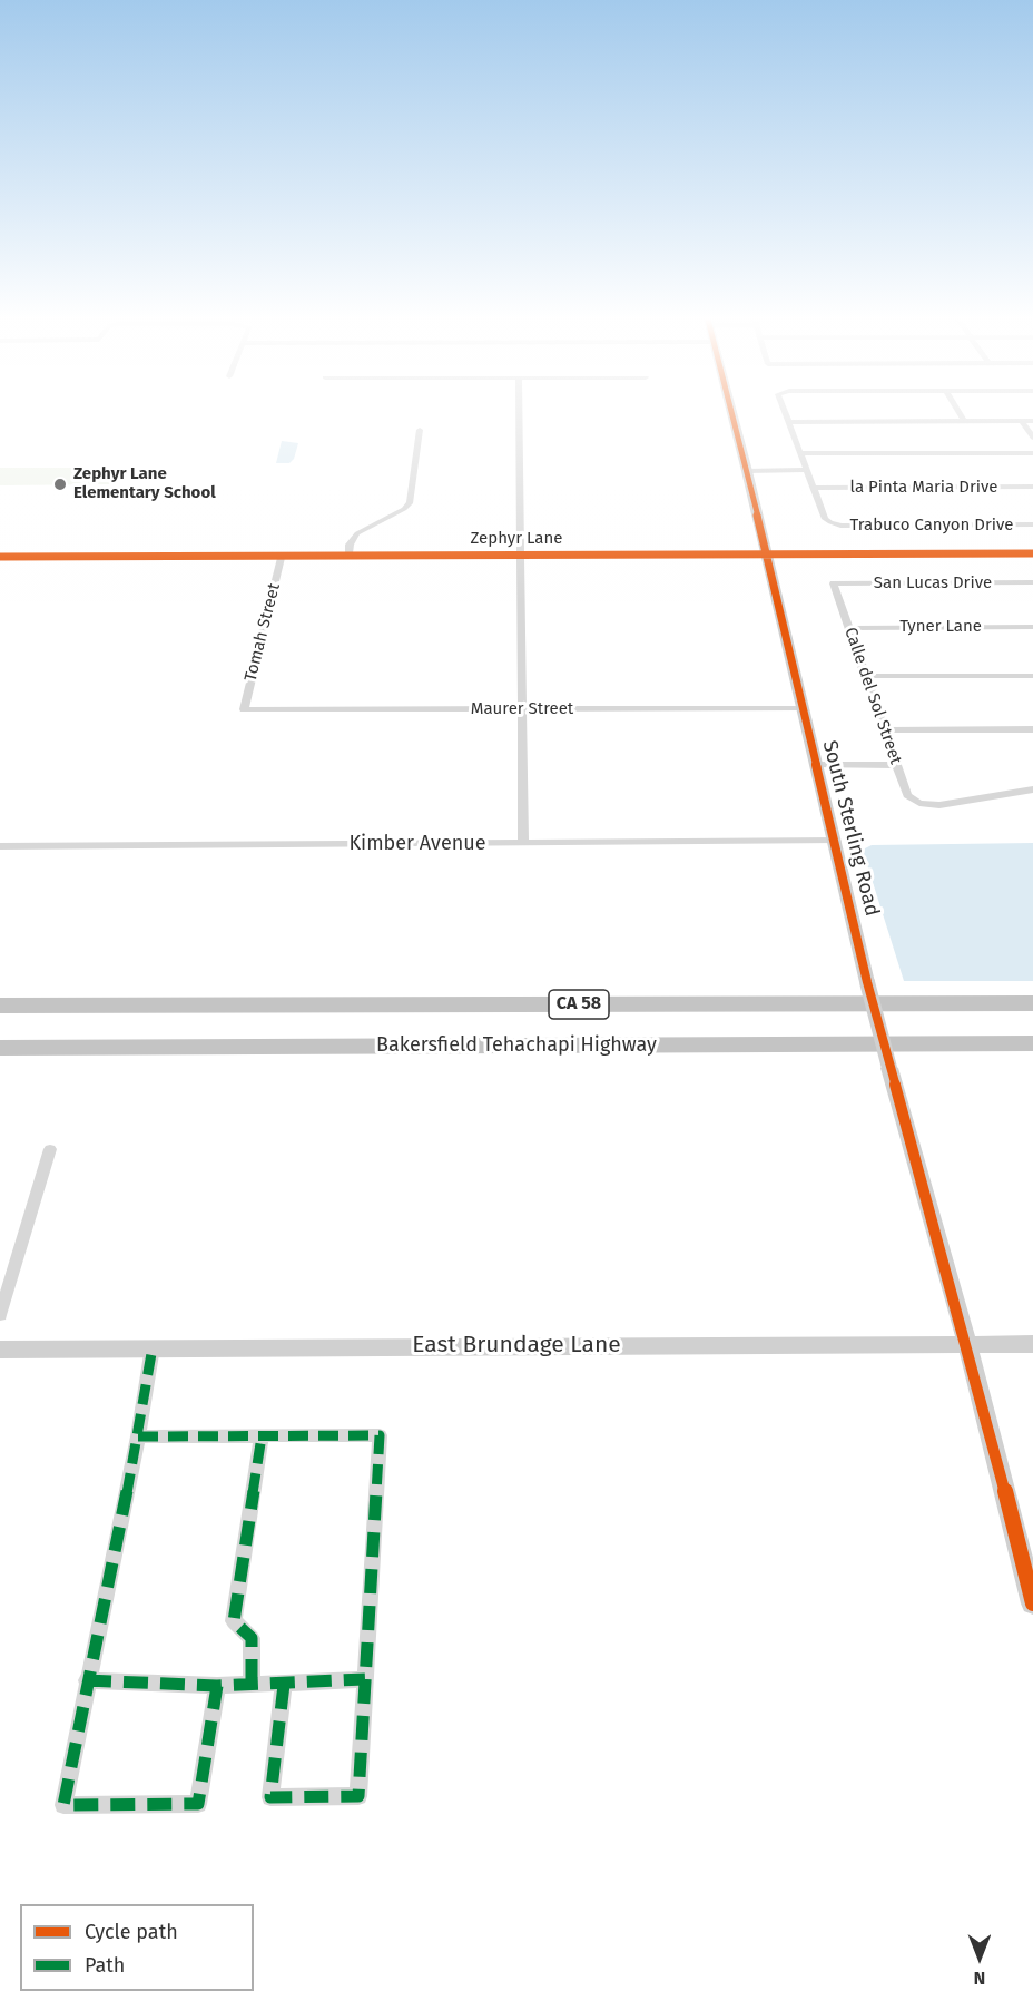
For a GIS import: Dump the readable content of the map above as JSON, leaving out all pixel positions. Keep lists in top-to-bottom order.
{
  "streets": {
    "highway": ["CA 58", "Bakersfield Tehachapi Highway"],
    "street": [
      "la Pinta Maria Drive",
      "Trabuco Canyon Drive",
      "Zephyr Lane",
      "San Lucas Drive",
      "Tyner Lane",
      "Tomah Street",
      "Calle del Sol Street",
      "Maurer Street",
      "South Sterling Road",
      "Kimber Avenue",
      "East Brundage Lane"
    ]
  },
  "crossings": [
    ["la Pinta Maria Drive", "Trabuco Canyon Drive"],
    ["Zephyr Lane", "Tomah Street"],
    ["Zephyr Lane", "South Sterling Road"],
    ["San Lucas Drive", "Calle del Sol Street"],
    ["Tyner Lane", "Calle del Sol Street"],
    ["Tomah Street", "Maurer Street"],
    ["Maurer Street", "South Sterling Road"],
    ["South Sterling Road", "Kimber Avenue"],
    ["South Sterling Road", "East Brundage Lane"]
  ],
  "places": ["Zephyr Lane Elementary School"],
  "legend": ["Cycle path", "Path"],
  "north": "bottom"
}
